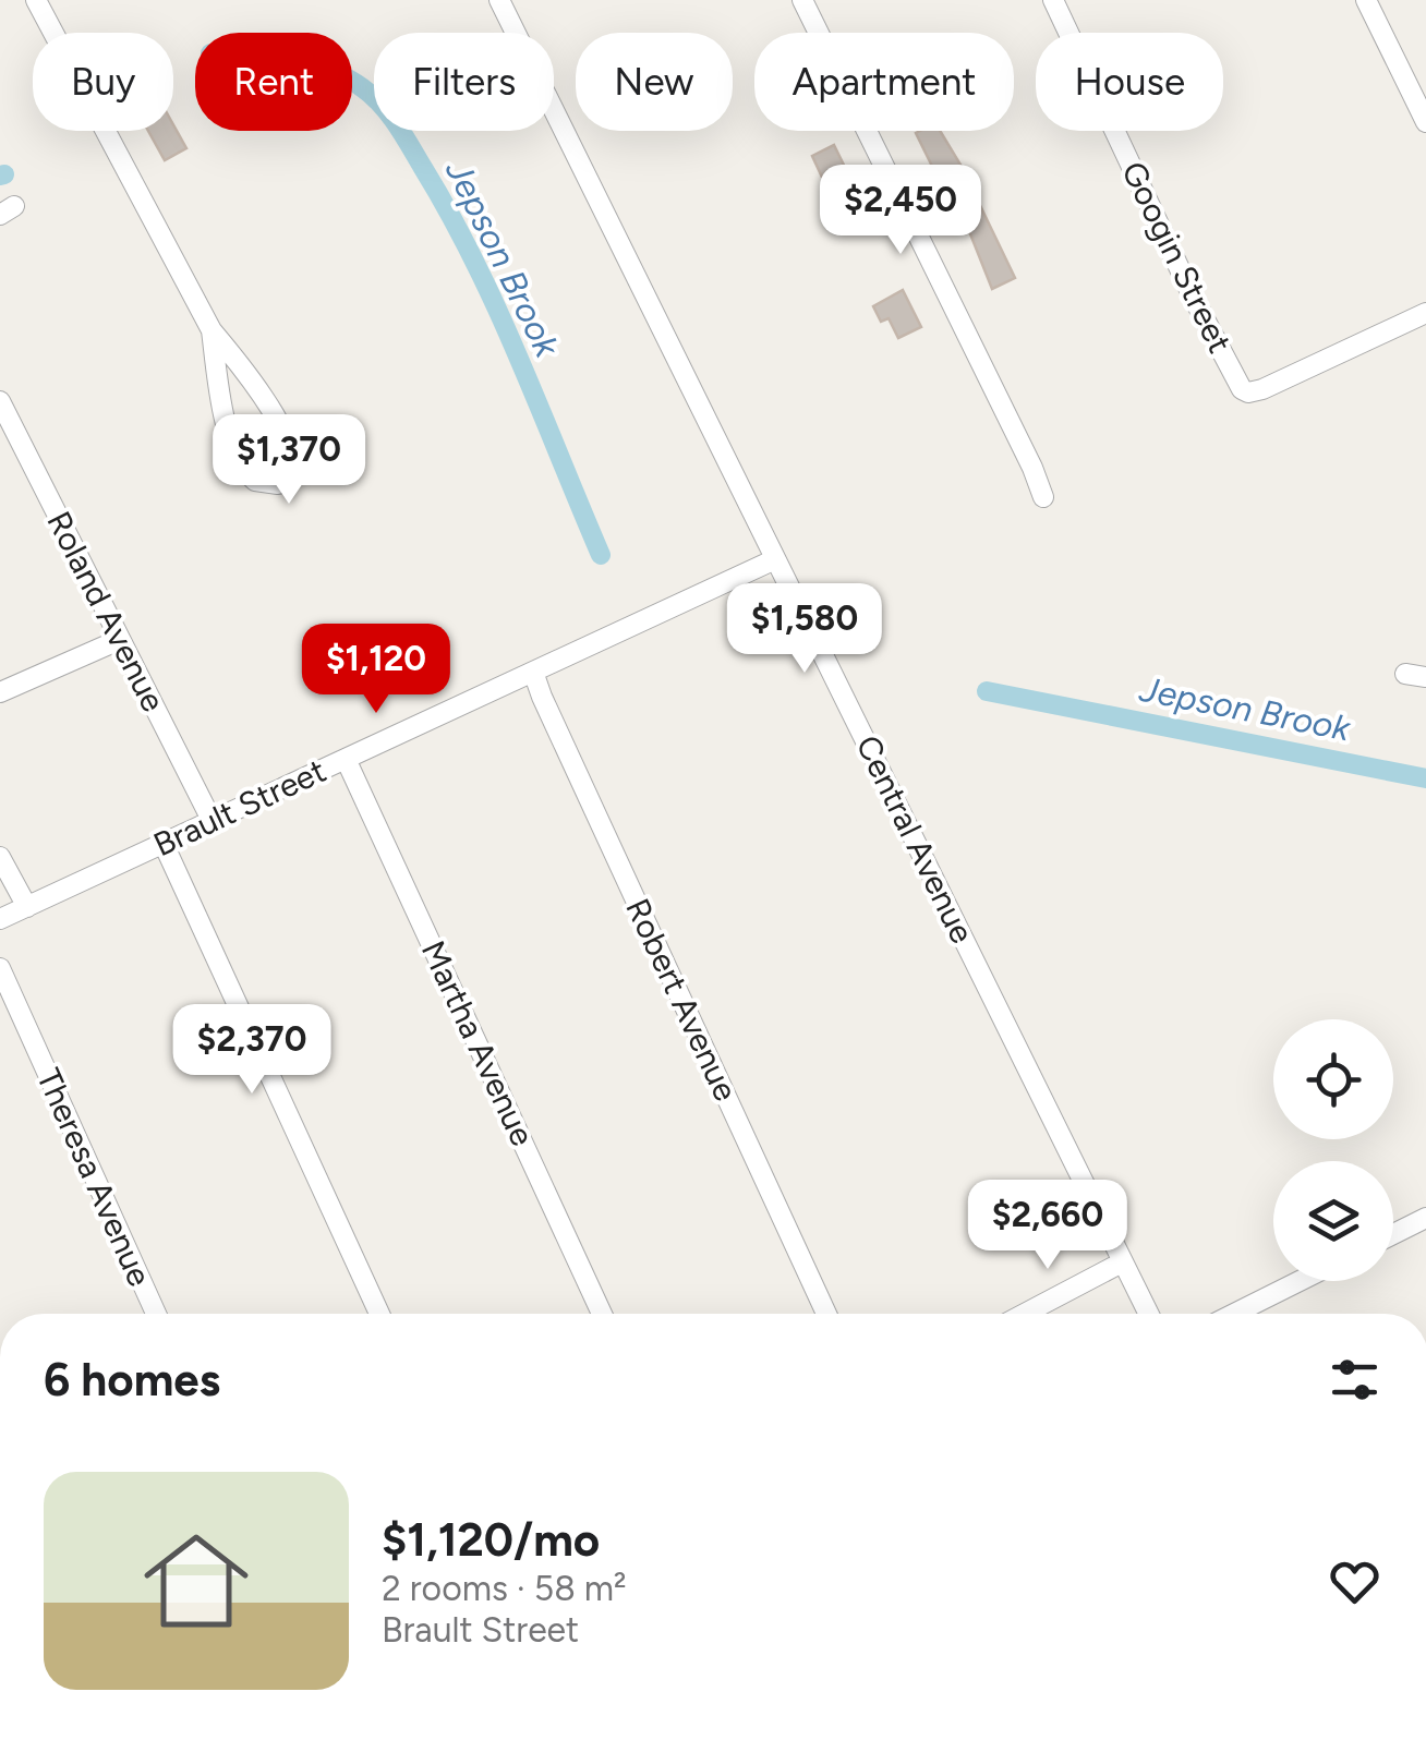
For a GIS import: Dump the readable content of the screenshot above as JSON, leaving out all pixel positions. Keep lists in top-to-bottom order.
{
  "streets": {
    "street": [
      "Googin Street",
      "Roland Avenue",
      "Brault Street",
      "Central Avenue",
      "Robert Avenue",
      "Martha Avenue",
      "Theresa Avenue"
    ]
  },
  "crossings": [
    ["Roland Avenue", "Brault Street"],
    ["Brault Street", "Central Avenue"],
    ["Brault Street", "Robert Avenue"],
    ["Brault Street", "Martha Avenue"]
  ],
  "water": ["Jepson Brook"],
  "page": {
    "chip": [
      "Buy",
      "Rent",
      "Filters",
      "New",
      "Apartment",
      "House"
    ],
    "price": [
      "$2,450",
      "$1,370",
      "$1,580",
      "$1,120",
      "$2,370",
      "$2,660"
    ],
    "heading": "6 homes",
    "list": [
      {
        "name": "$1,120/mo",
        "note": "2 rooms · 58 m² · Brault Street"
      }
    ]
  }
}
